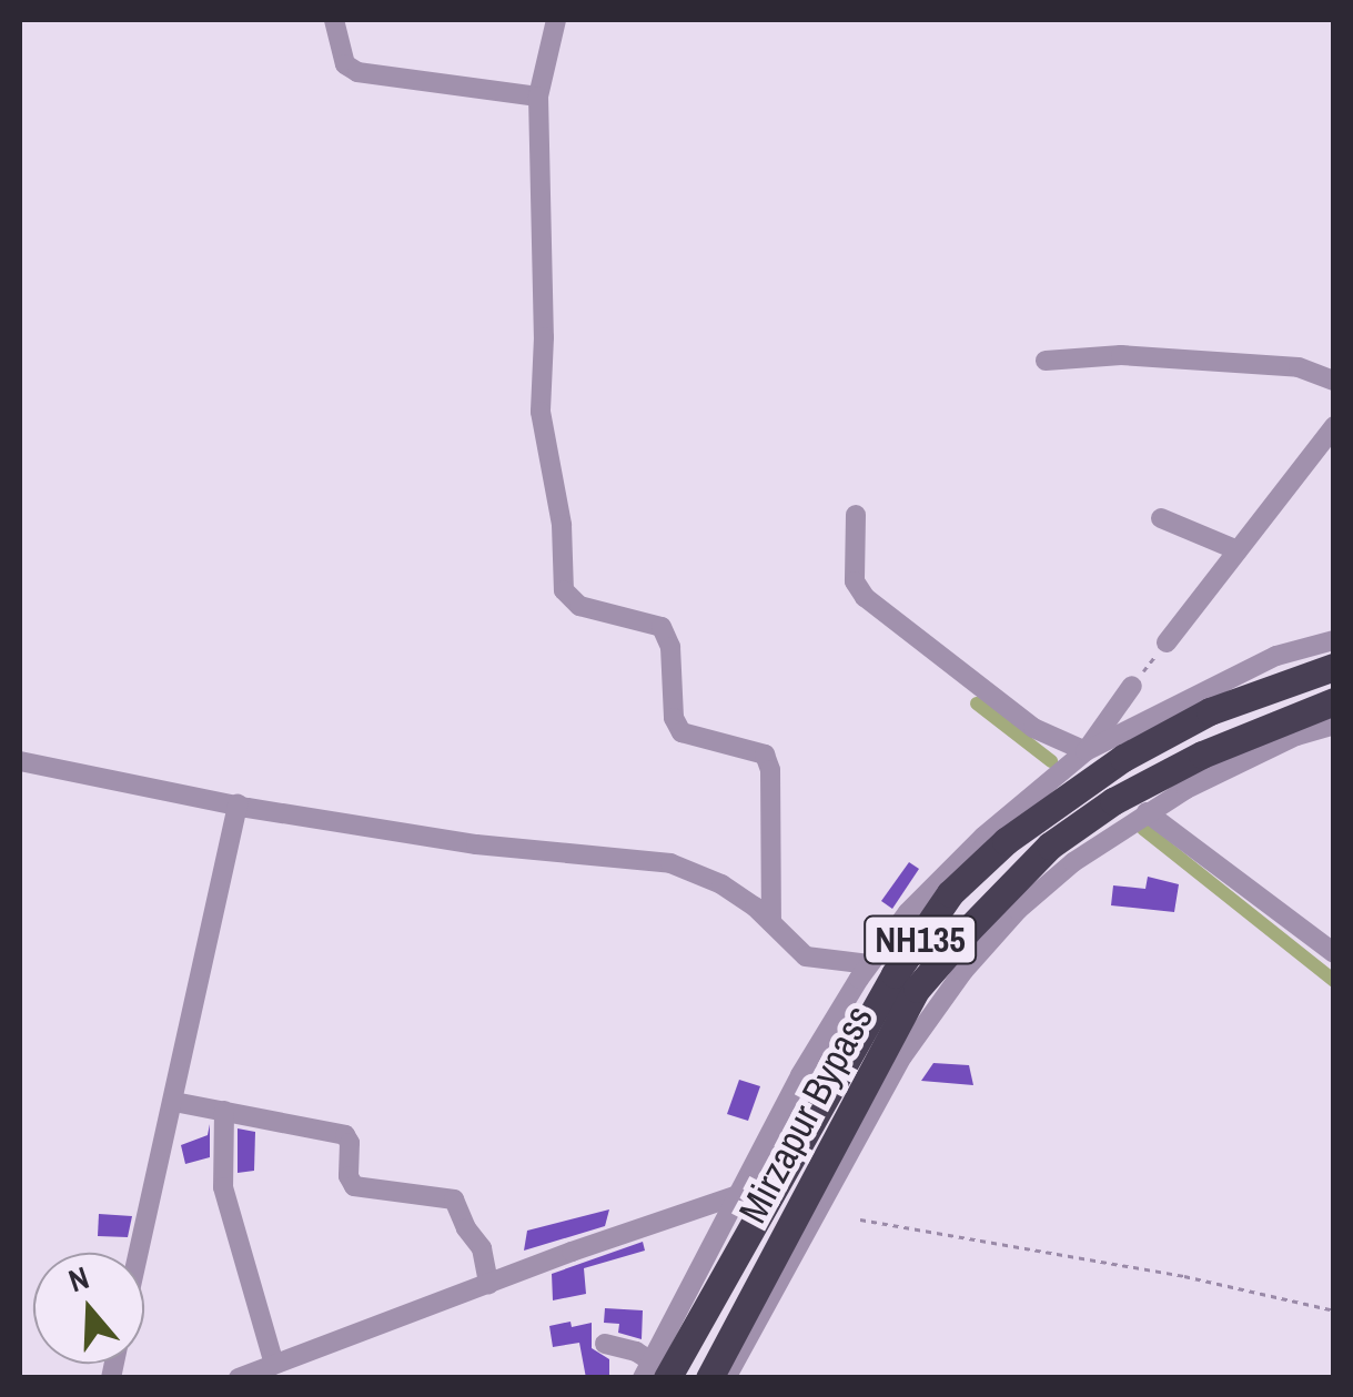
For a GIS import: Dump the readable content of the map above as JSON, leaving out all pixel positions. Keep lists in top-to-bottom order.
{
  "streets": {
    "highway": ["NH135", "Mirzapur Bypass"]
  },
  "north": "top"
}
